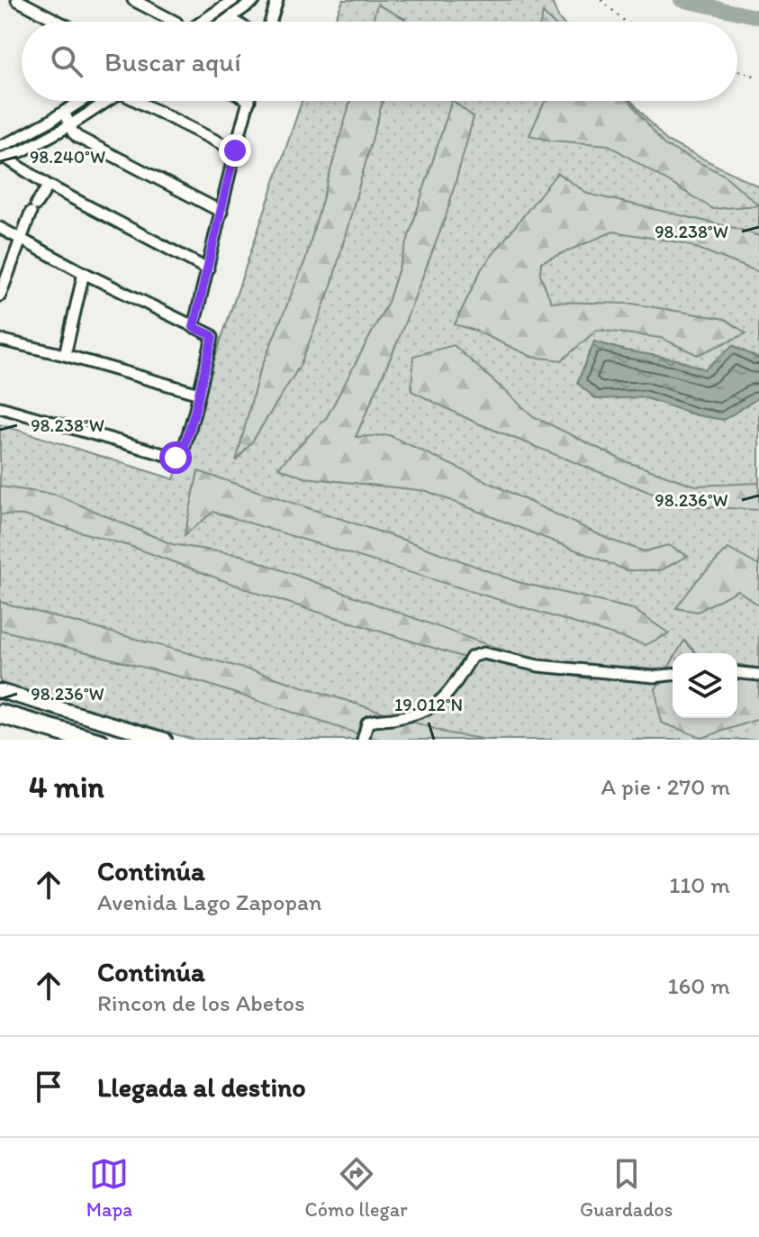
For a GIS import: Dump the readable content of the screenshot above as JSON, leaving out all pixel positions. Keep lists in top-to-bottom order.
{
  "page": {
    "search": "Buscar aquí",
    "heading": ["4 min", "A pie · 270 m"],
    "list": [
      ["Continúa", "Avenida Lago Zapopan", "110 m"],
      ["Continúa", "Rincon de los Abetos", "160 m"],
      "Llegada al destino"
    ],
    "nav": ["Mapa", "Cómo llegar", "Guardados"]
  },
  "coordinates": [
    "98.240°W",
    "98.238°W",
    "98.236°W",
    "19.012°N"
  ]
}
